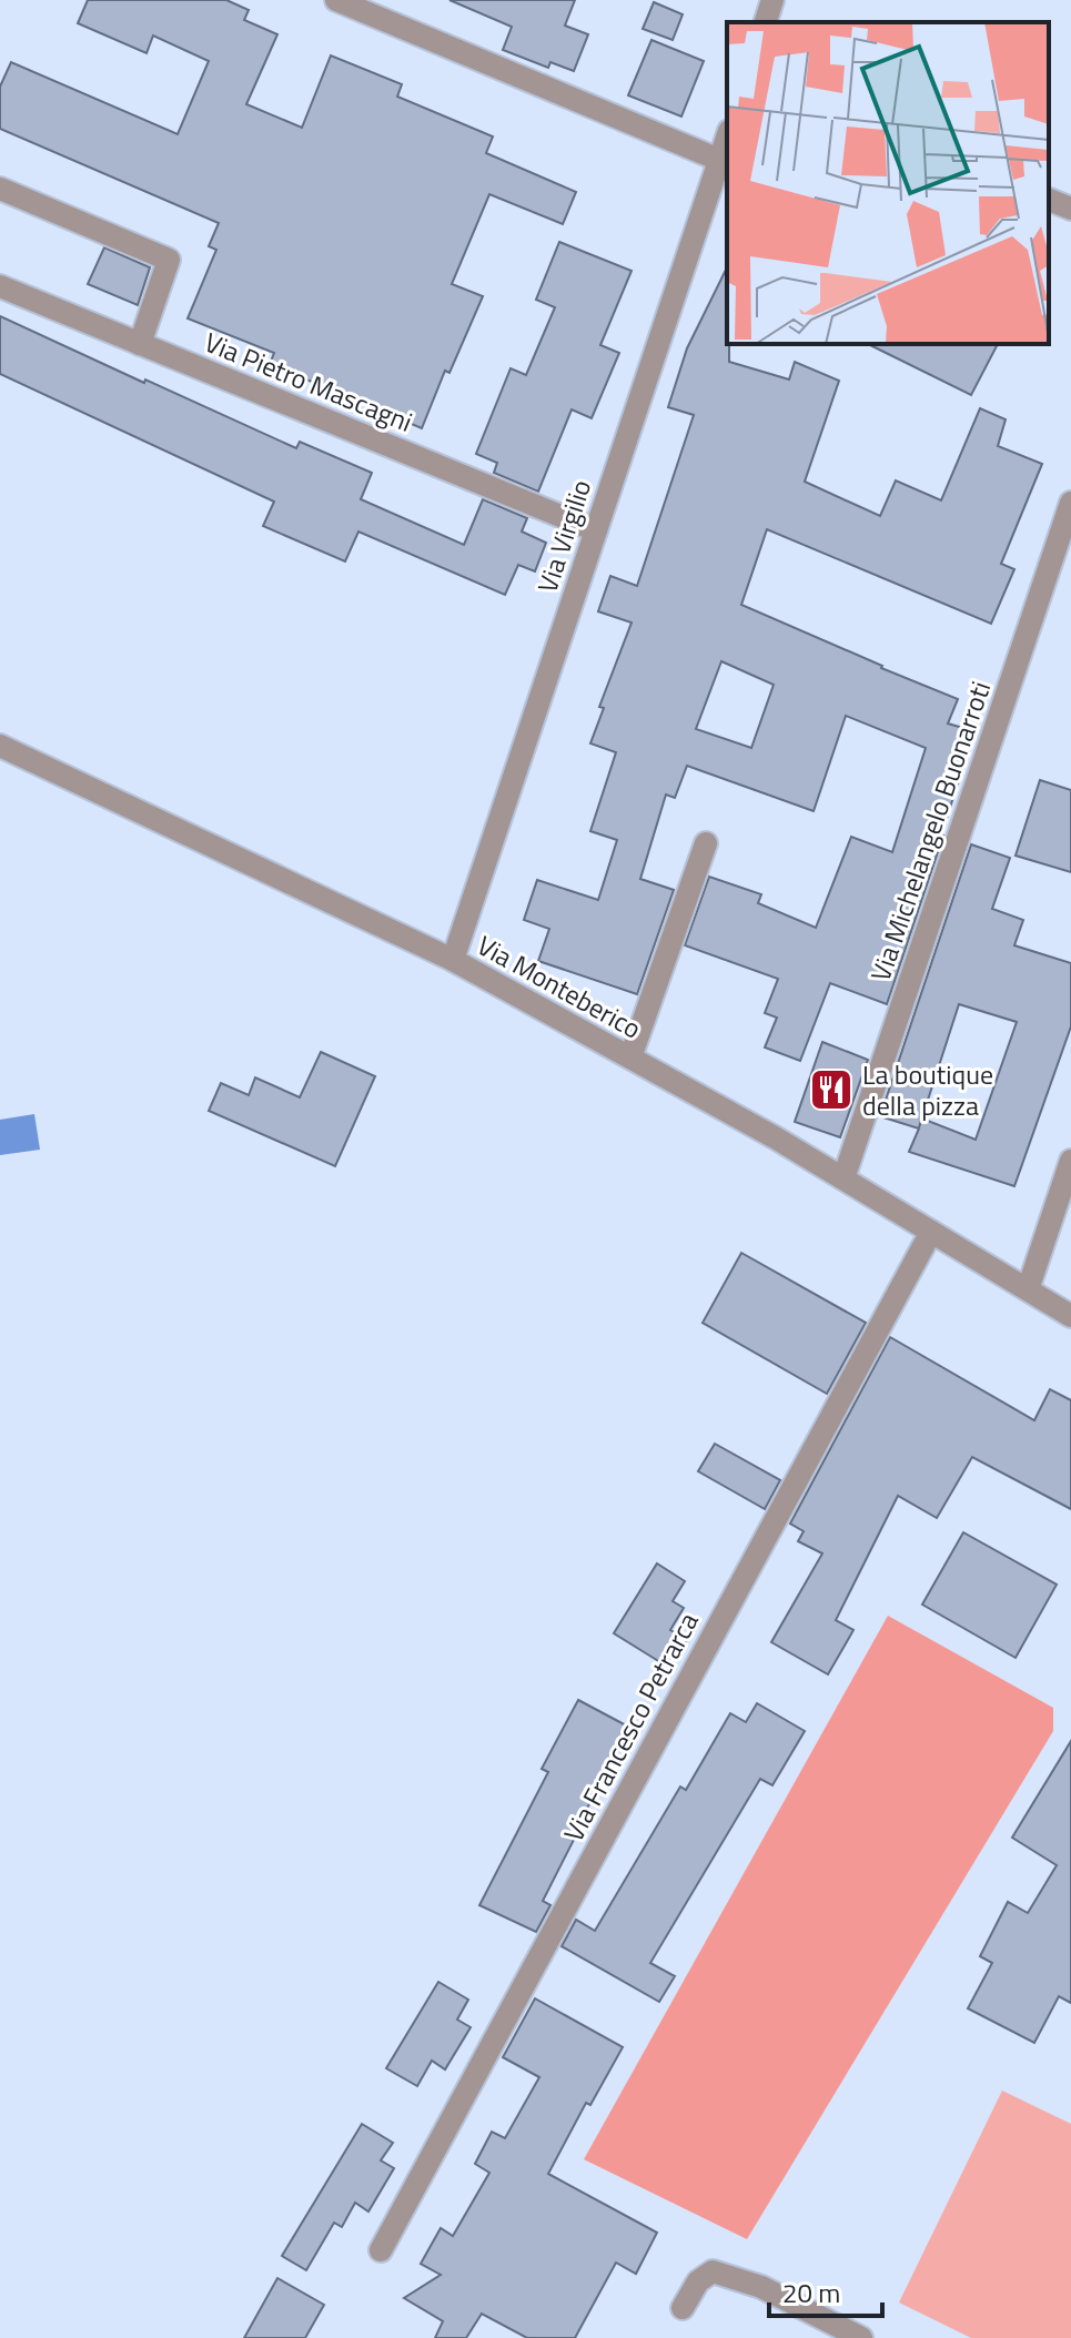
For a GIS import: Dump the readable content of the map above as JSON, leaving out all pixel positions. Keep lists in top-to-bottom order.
{
  "streets": {
    "street": [
      "Via Pietro Mascagni",
      "Via Virgilio",
      "Via Michelangelo Buonarroti",
      "Via Monteberico",
      "Via Francesco Petrarca"
    ]
  },
  "crossings": [
    ["Via Pietro Mascagni", "Via Virgilio"],
    ["Via Virgilio", "Via Monteberico"],
    ["Via Michelangelo Buonarroti", "Via Monteberico"],
    ["Via Monteberico", "Via Francesco Petrarca"]
  ],
  "places": {
    "restaurant": ["La boutique della pizza"]
  },
  "scale_bar": "20 m"
}
